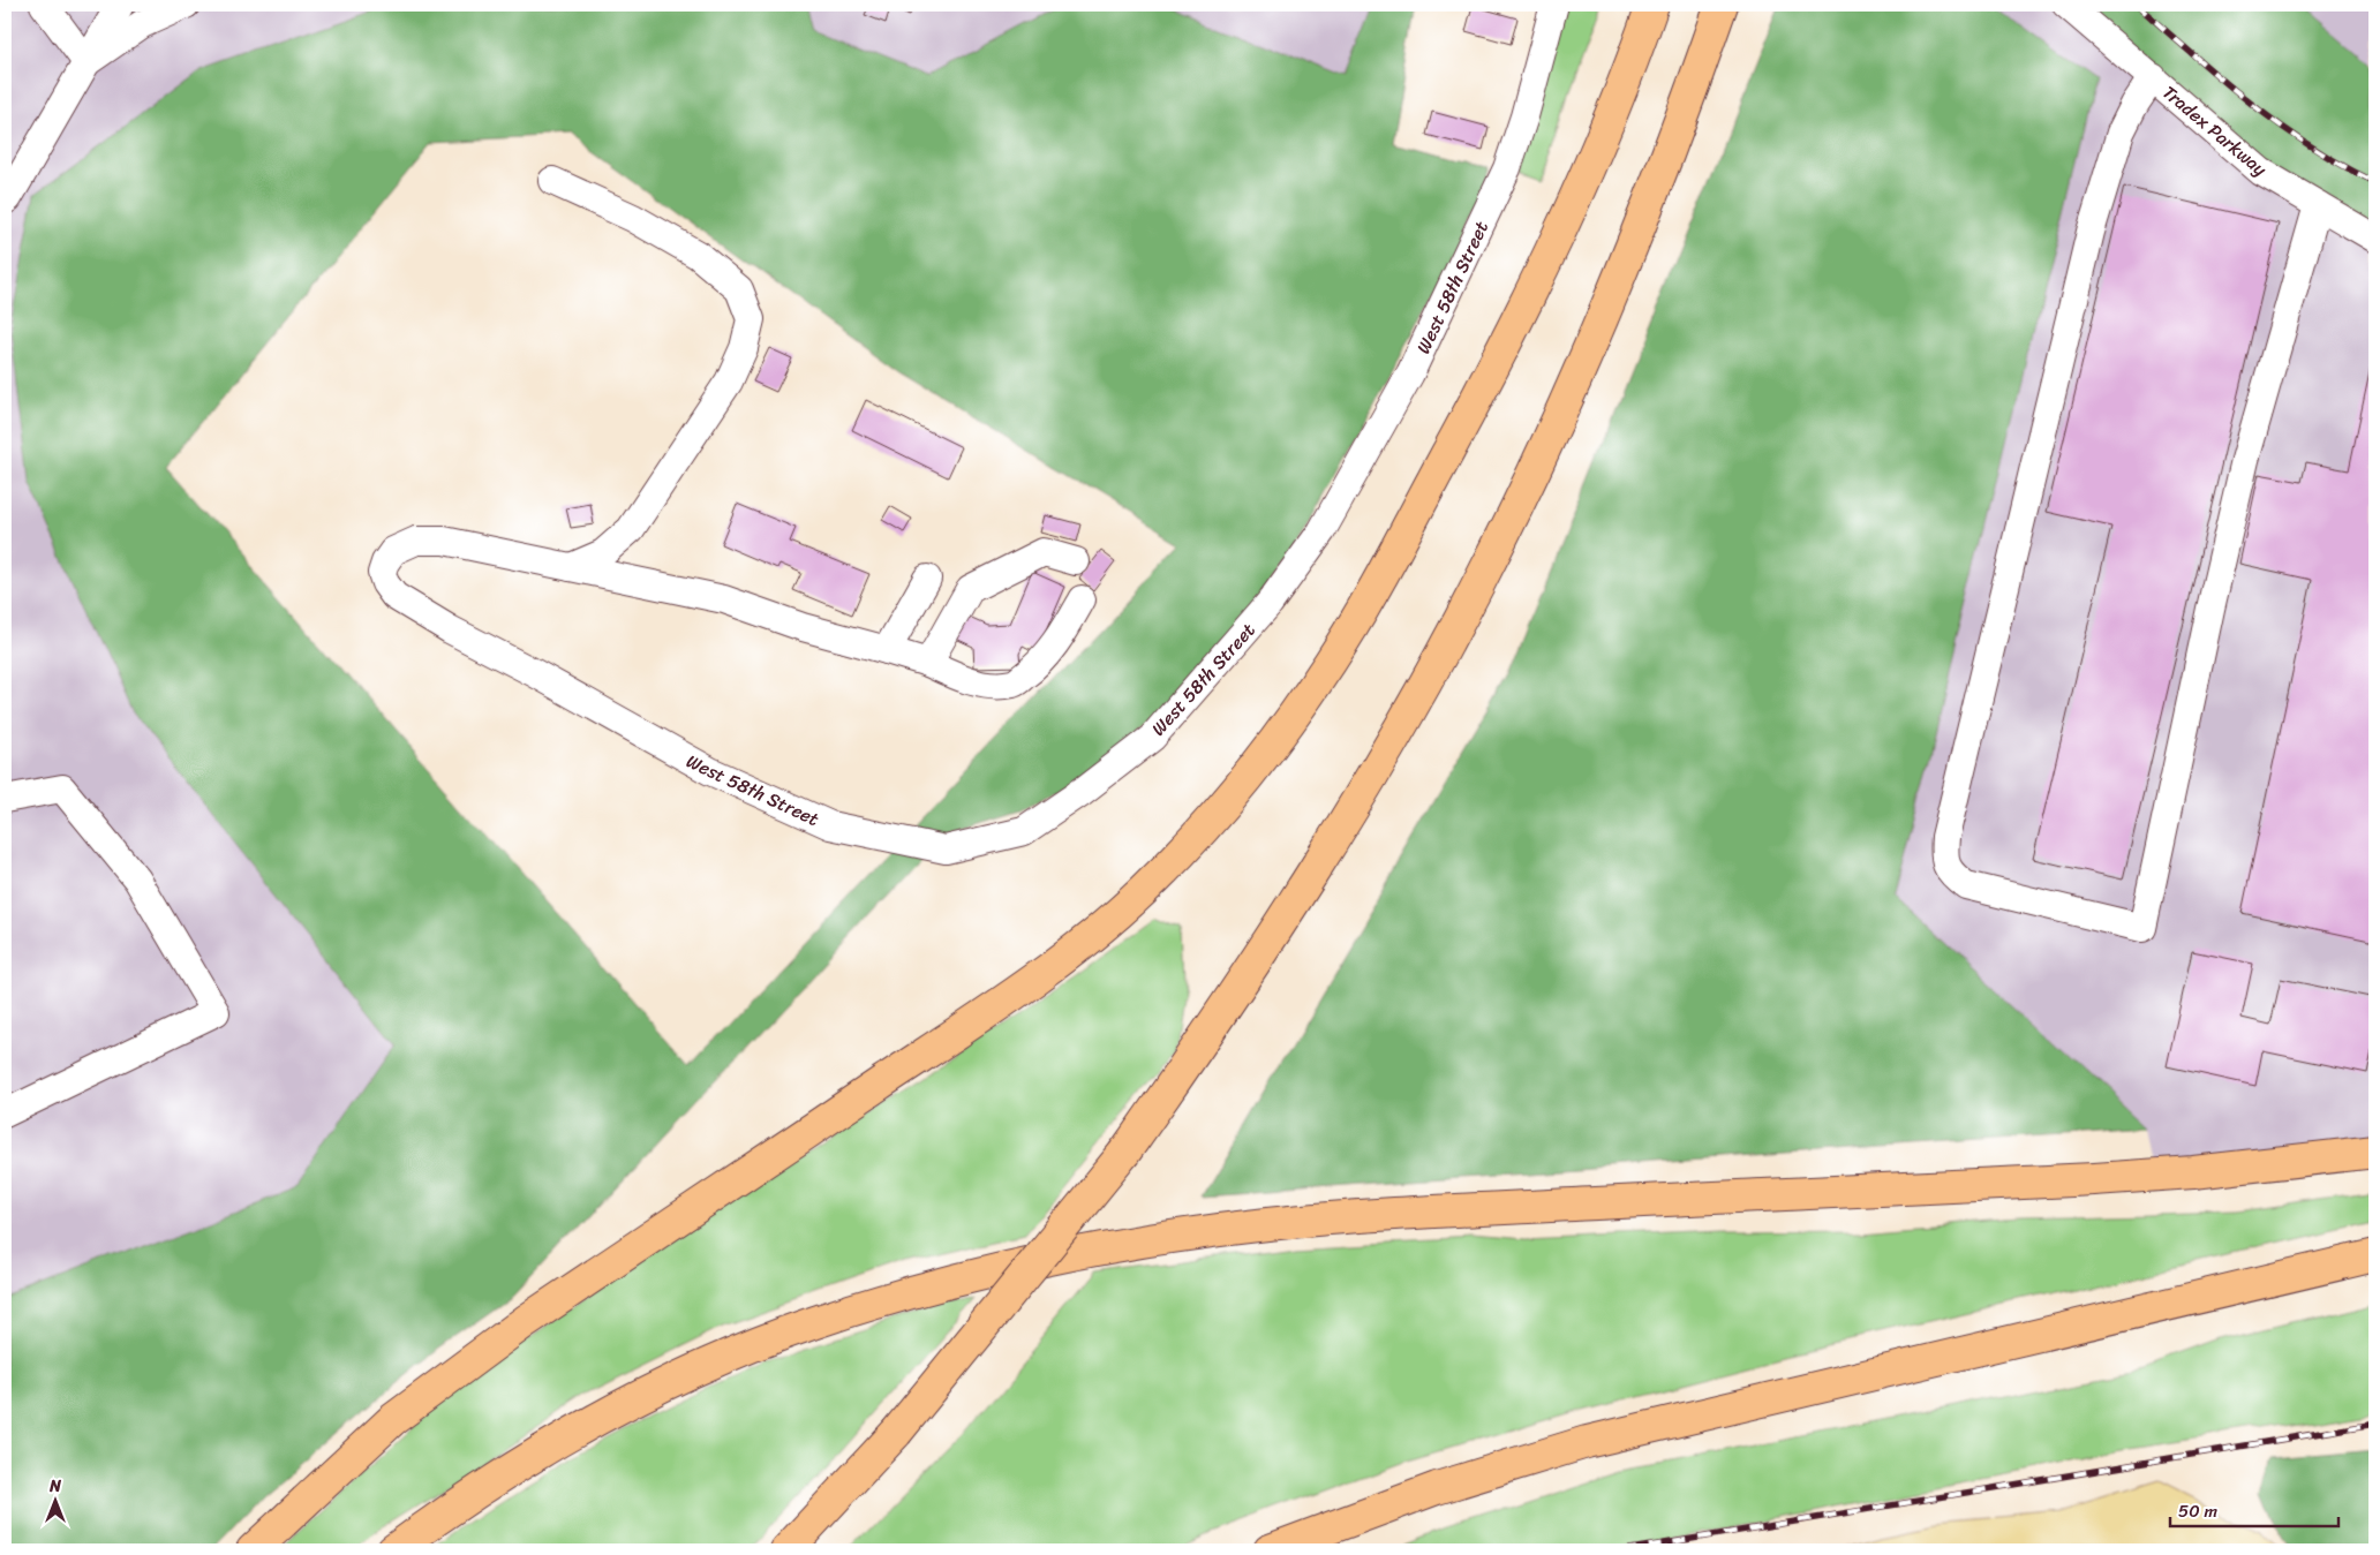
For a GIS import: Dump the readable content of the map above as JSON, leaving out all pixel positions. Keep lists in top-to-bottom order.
{
  "streets": {
    "street": ["Tradex Parkway", "West 58th Street"]
  },
  "scale_bar": "50 m",
  "north": "top"
}
